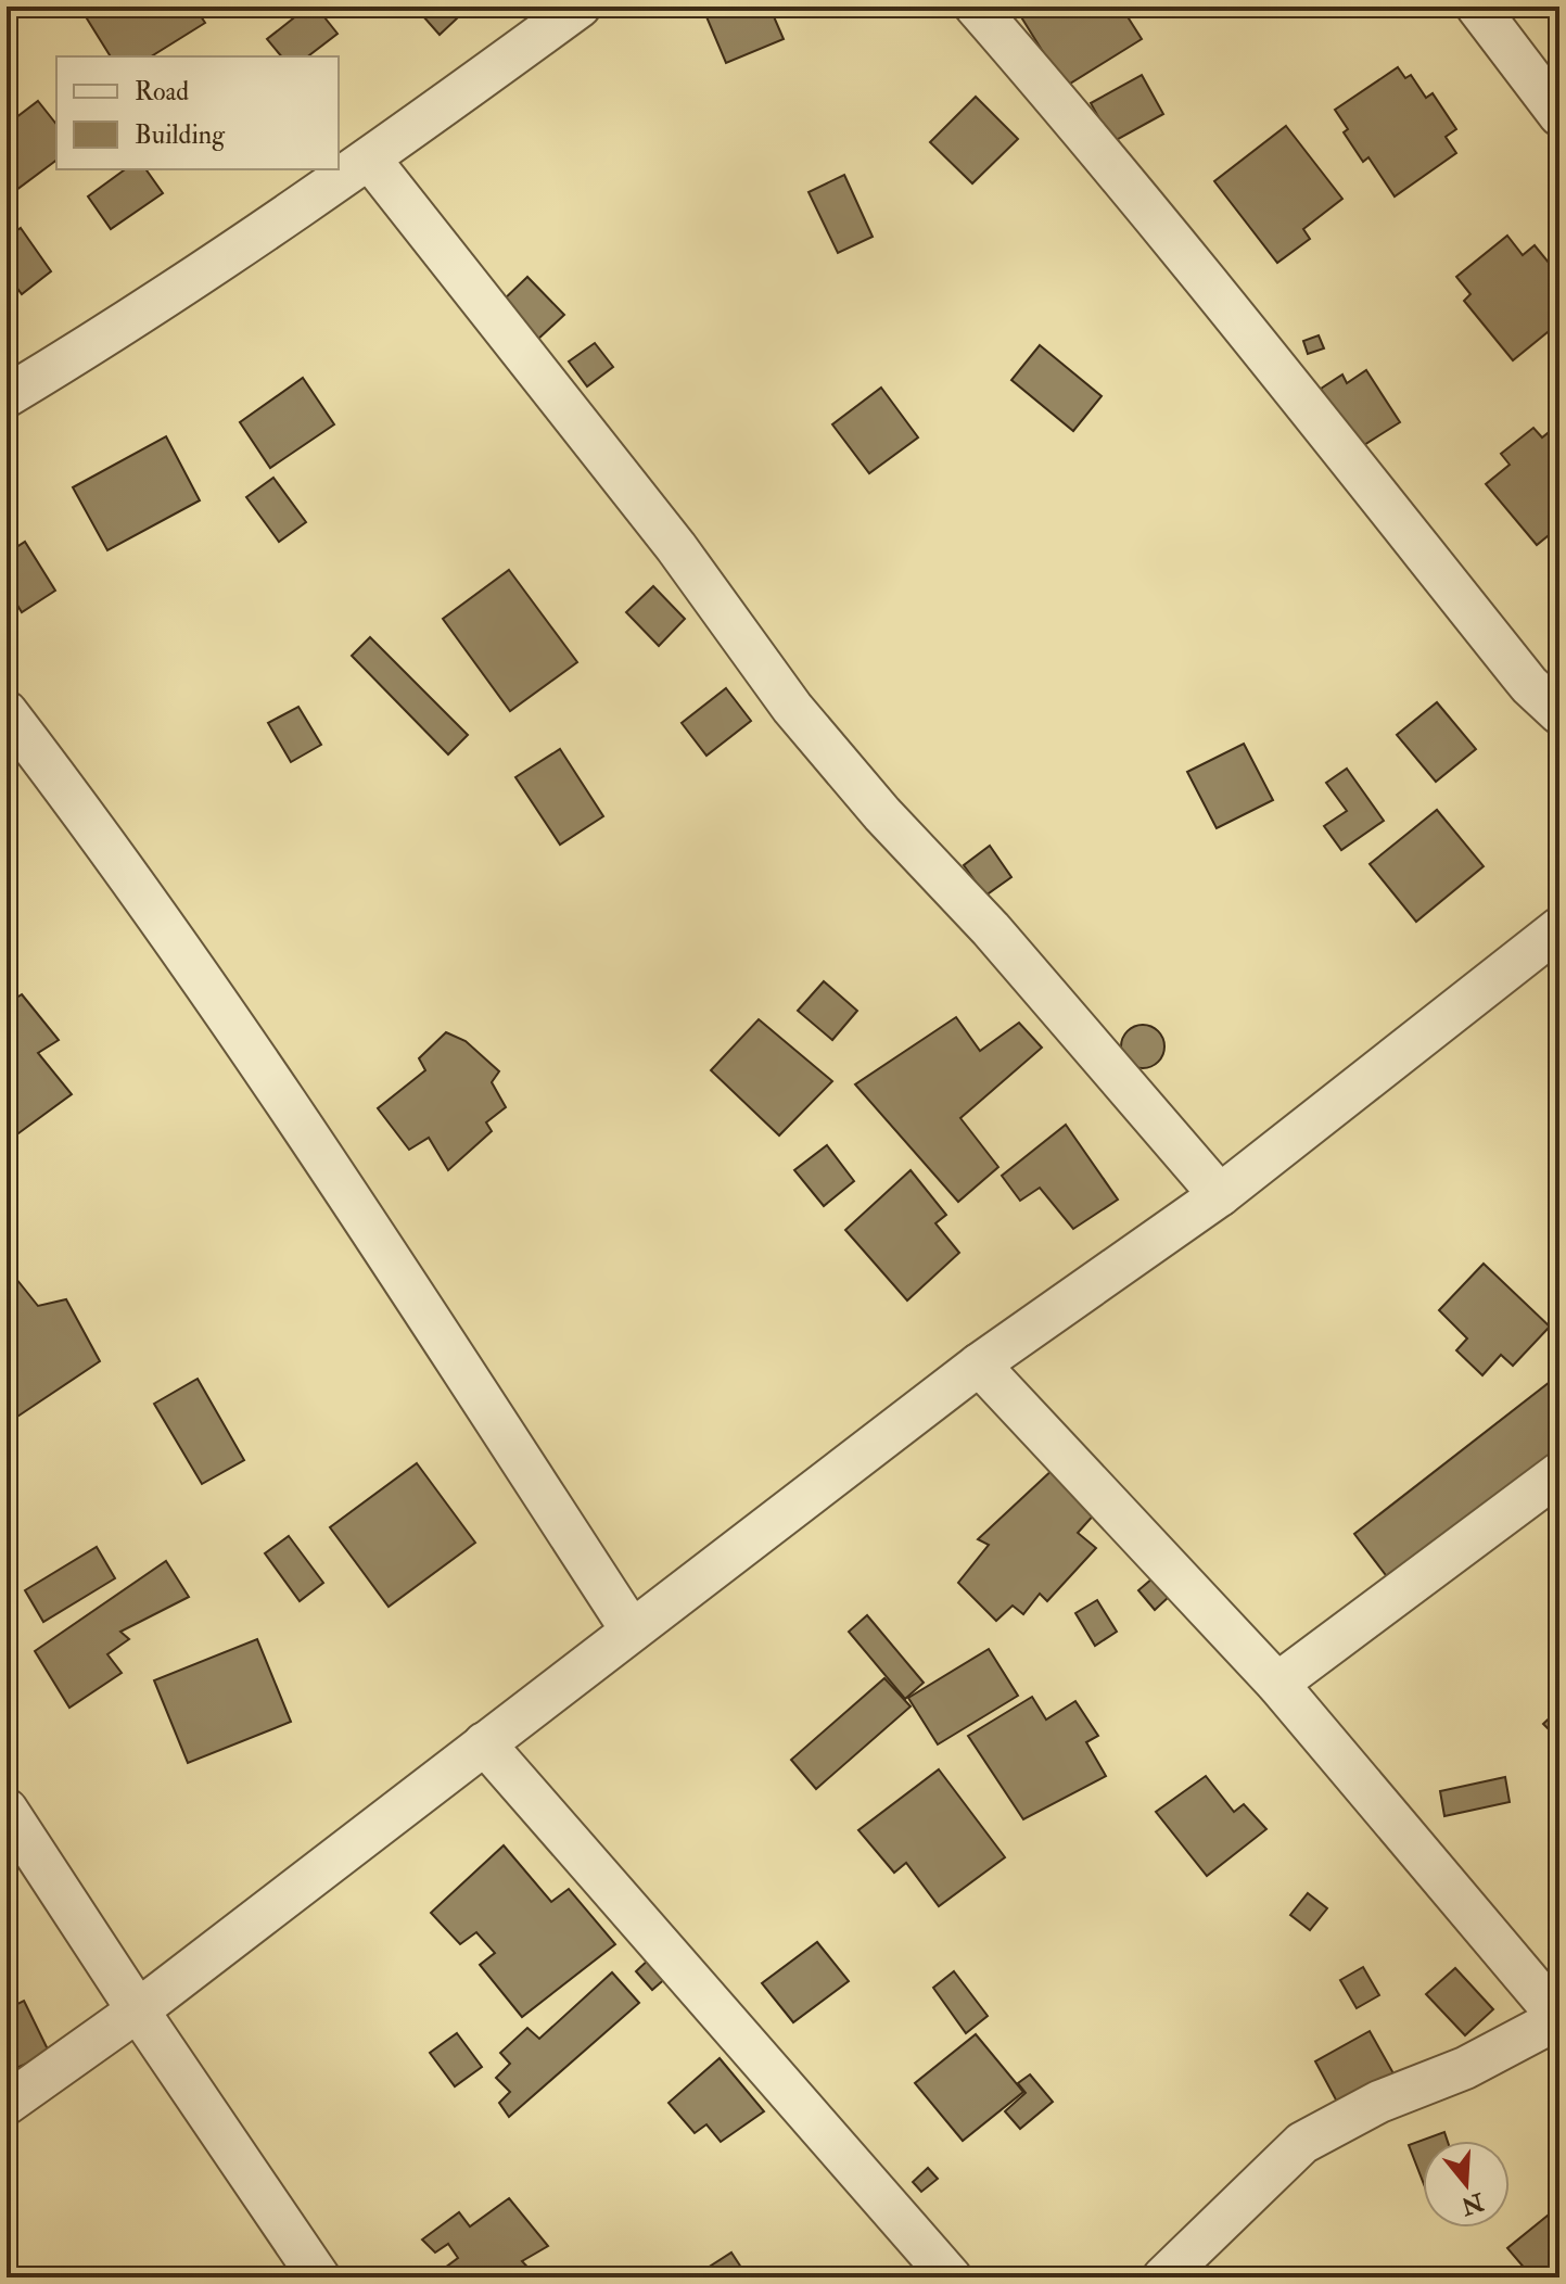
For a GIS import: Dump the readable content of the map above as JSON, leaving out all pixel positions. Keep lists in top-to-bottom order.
{
  "legend": ["Road", "Building"],
  "north": "bottom"
}
